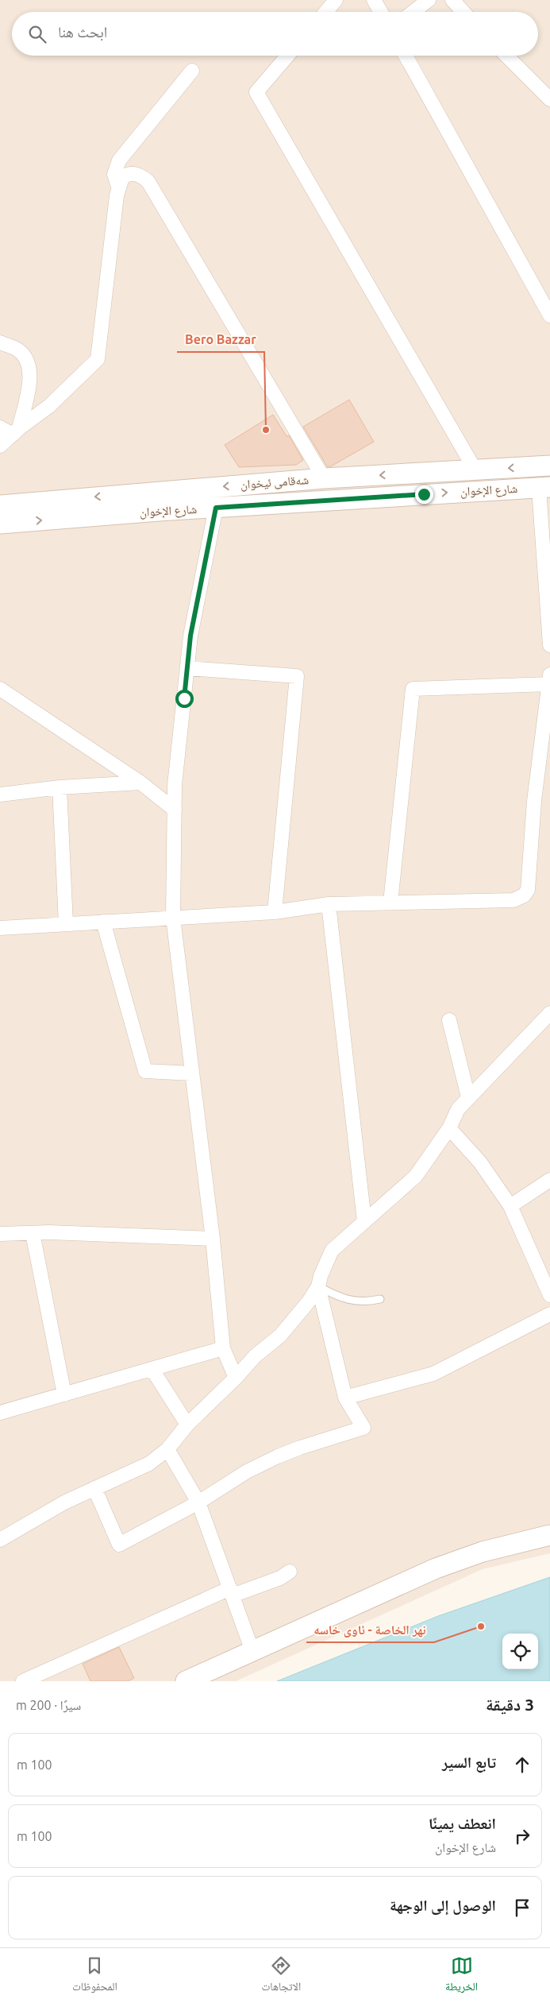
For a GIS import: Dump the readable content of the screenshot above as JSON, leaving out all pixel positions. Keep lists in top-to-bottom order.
{
  "streets": {
    "main road": ["شەقامی ئیخوان", "شارع الإخوان"]
  },
  "one_way": ["شەقامی ئیخوان", "شارع الإخوان"],
  "places": ["Bero Bazzar", "نهر الخاصة - ئاوی خاسە"],
  "page": {
    "search": "ابحث هنا",
    "heading": ["3 دقيقة", "سيرًا · 200 m"],
    "list": [
      ["تابع السير", "100 m"],
      ["انعطف يمينًا", "شارع الإخوان", "100 m"],
      "الوصول إلى الوجهة"
    ],
    "nav": ["الخريطة", "الاتجاهات", "المحفوظات"]
  }
}
